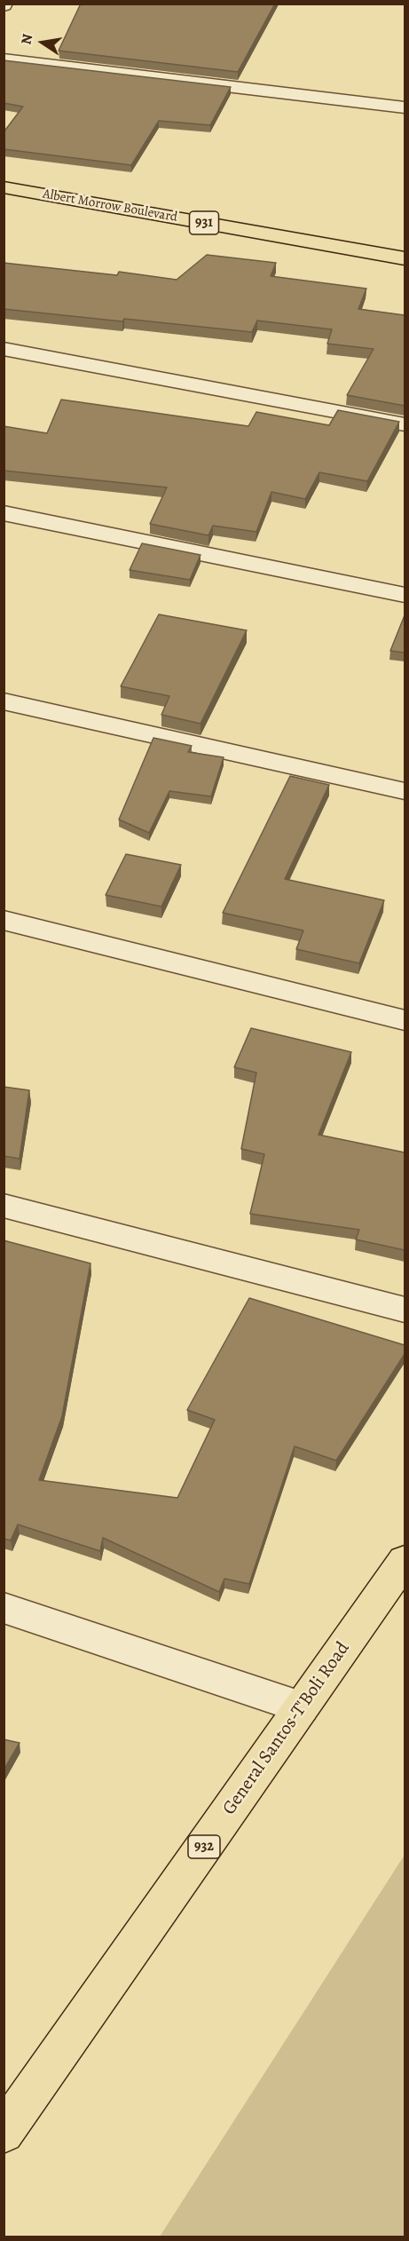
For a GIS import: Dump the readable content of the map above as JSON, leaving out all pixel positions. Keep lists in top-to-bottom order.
{
  "streets": {
    "main road": [
      "Albert Morrow Boulevard",
      "931",
      "General Santos-T'Boli Road",
      "932"
    ]
  },
  "north": "left"
}
